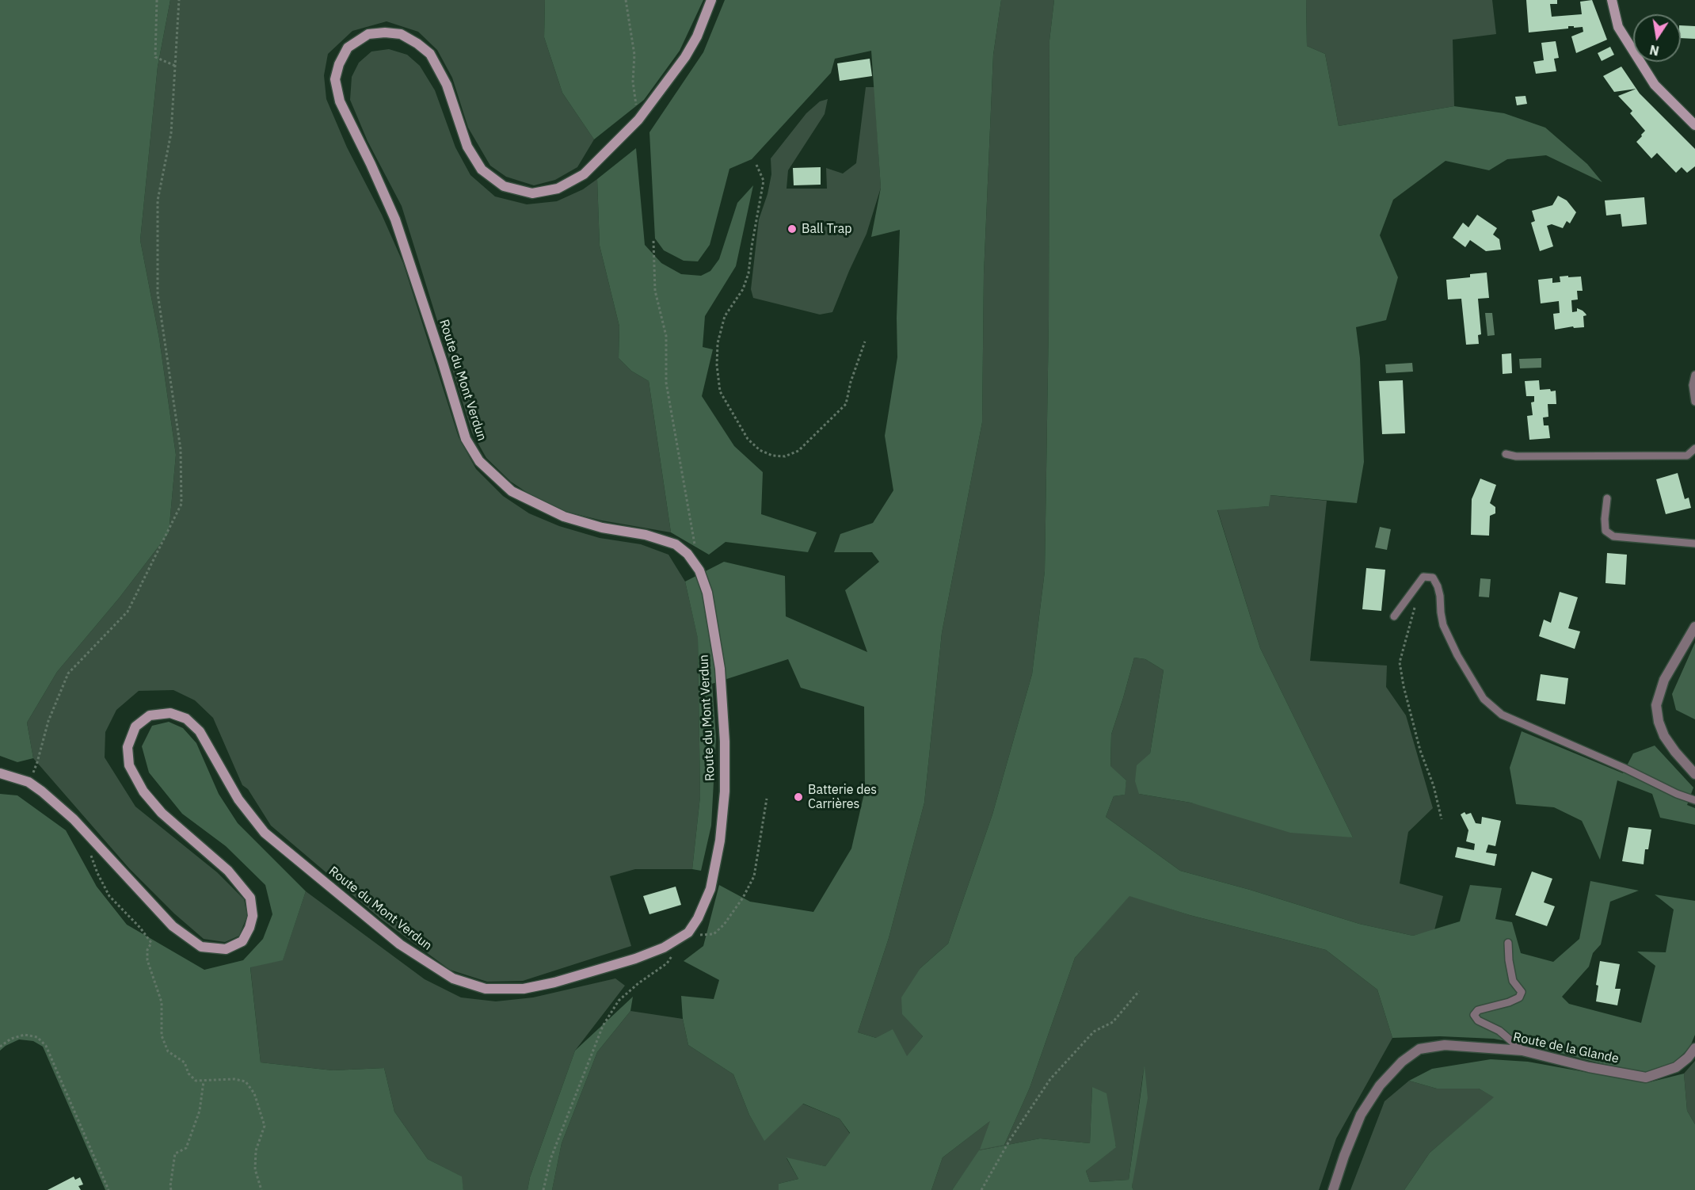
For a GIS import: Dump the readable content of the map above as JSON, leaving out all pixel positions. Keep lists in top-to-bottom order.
{
  "streets": {
    "street": ["Route du Mont Verdun", "Route de la Glande"]
  },
  "places": ["Ball Trap", "Batterie des Carrières"],
  "north": "bottom"
}
